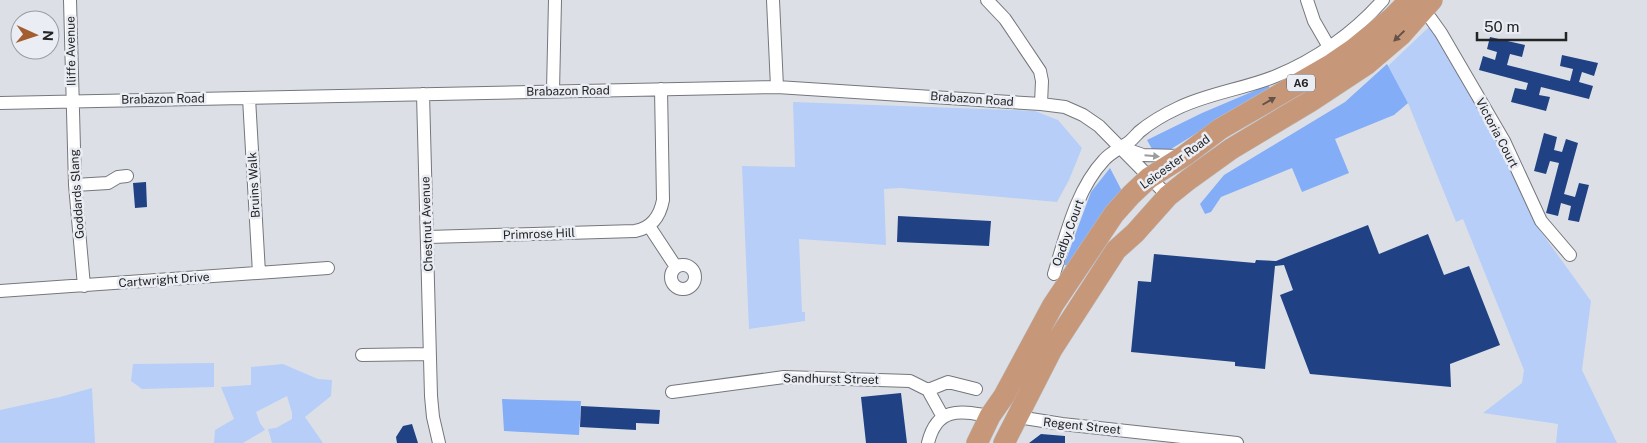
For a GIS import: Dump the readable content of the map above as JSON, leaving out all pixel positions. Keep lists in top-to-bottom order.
{
  "streets": {
    "highway": ["A6", "Leicester Road"],
    "street": [
      "Iliffe Avenue",
      "Brabazon Road",
      "Victoria Court",
      "Bruins Walk",
      "Goddards Slang",
      "Chestnut Avenue",
      "Oadby Court",
      "Primrose Hill",
      "Cartwright Drive",
      "Sandhurst Street",
      "Regent Street"
    ]
  },
  "crossings": [
    ["Iliffe Avenue", "Brabazon Road"],
    ["Iliffe Avenue", "Goddards Slang"],
    ["A6", "Brabazon Road"],
    ["A6", "Leicester Road"],
    ["A6", "Regent Street"],
    ["Brabazon Road", "Leicester Road"],
    ["Brabazon Road", "Bruins Walk"],
    ["Brabazon Road", "Goddards Slang"],
    ["Brabazon Road", "Chestnut Avenue"],
    ["Brabazon Road", "Oadby Court"],
    ["Victoria Court", "Leicester Road"],
    ["Leicester Road", "Regent Street"],
    ["Bruins Walk", "Cartwright Drive"],
    ["Goddards Slang", "Cartwright Drive"],
    ["Chestnut Avenue", "Primrose Hill"]
  ],
  "scale_bar": "50 m",
  "north": "right"
}
